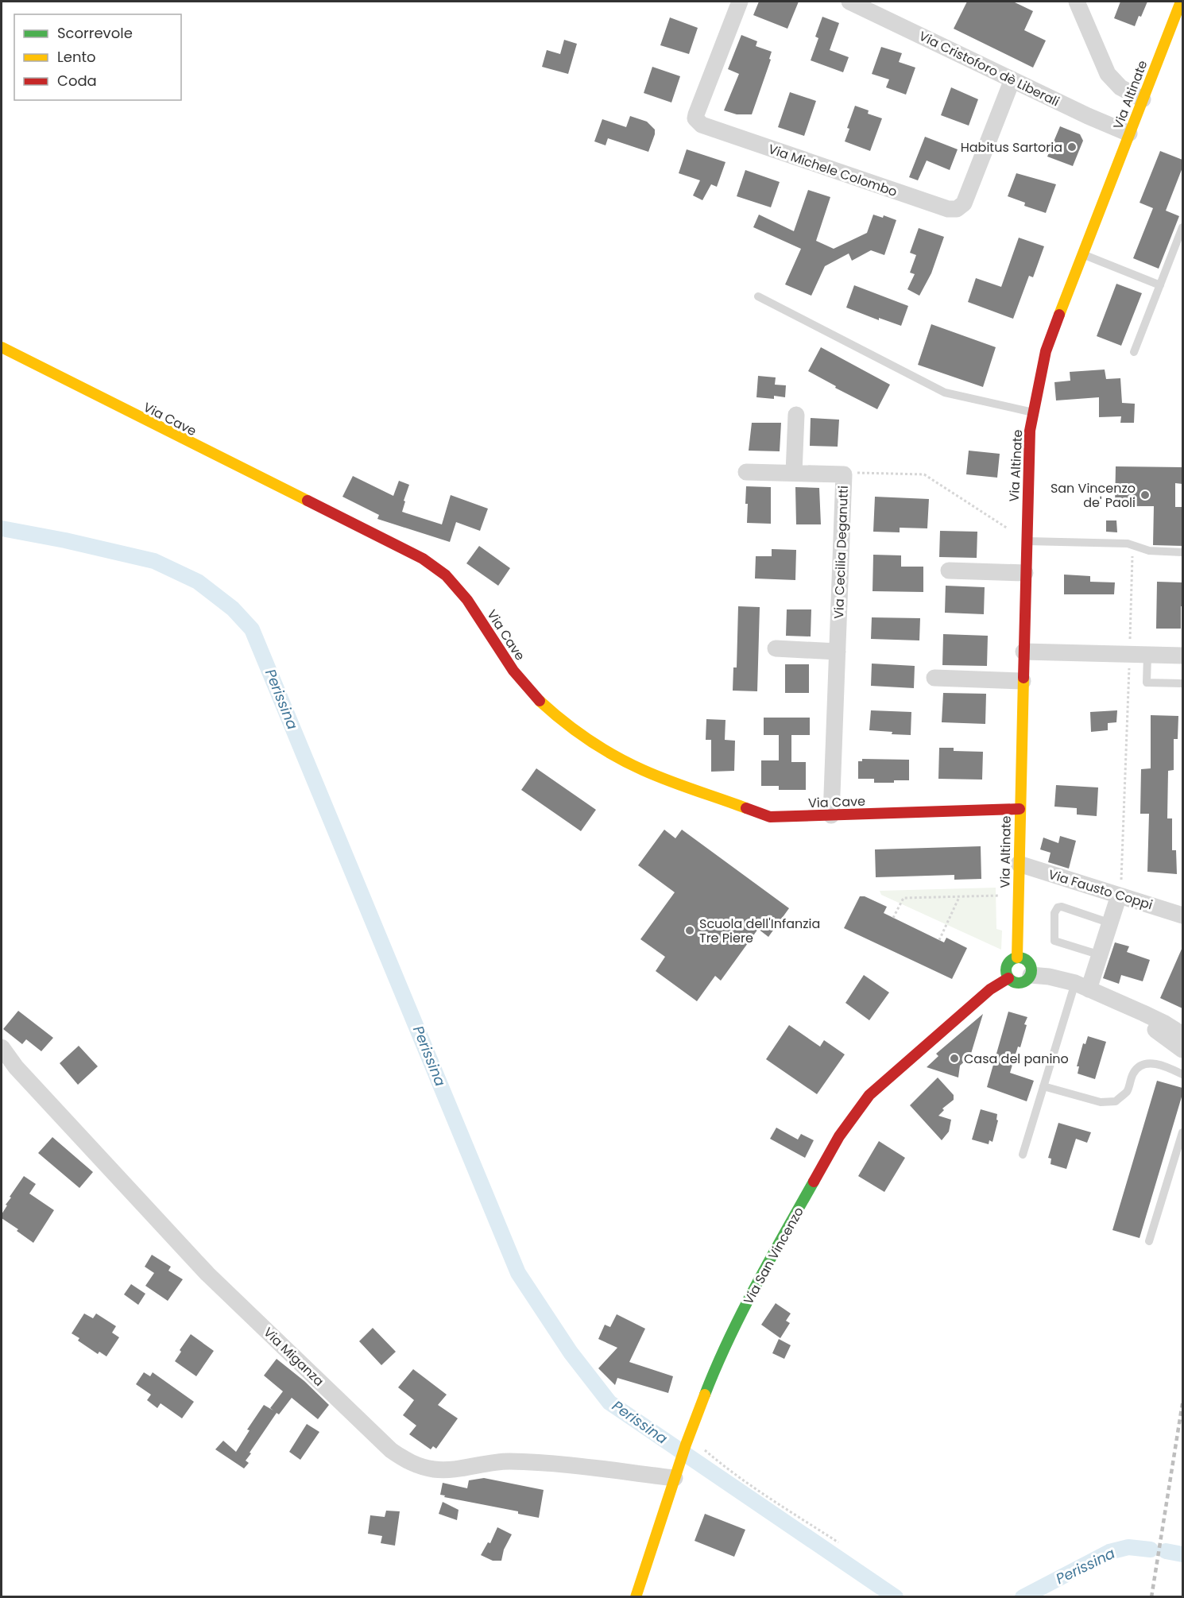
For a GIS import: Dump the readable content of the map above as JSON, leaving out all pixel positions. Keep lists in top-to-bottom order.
{
  "streets": {
    "street": [
      "Via Cristoforo dè Liberali",
      "Via Altinate",
      "Via Michele Colombo",
      "Via Cave",
      "Via Cecilia Deganutti",
      "Via Fausto Coppi",
      "Via San Vincenzo",
      "Via Miganza"
    ]
  },
  "crossings": [
    ["Via Cristoforo dè Liberali", "Via Altinate"],
    ["Via Cristoforo dè Liberali", "Via Michele Colombo"],
    ["Via Altinate", "Via Cave"],
    ["Via Altinate", "Via Fausto Coppi"],
    ["Via Altinate", "Via San Vincenzo"],
    ["Via Cave", "Via Cecilia Deganutti"],
    ["Via San Vincenzo", "Via Miganza"]
  ],
  "water": ["Perissina"],
  "places": [
    "Habitus Sartoria",
    "San Vincenzo de' Paoli",
    "Scuola dell'Infanzia Tre Piere",
    "Casa del panino"
  ],
  "legend": ["Scorrevole", "Lento", "Coda"]
}
